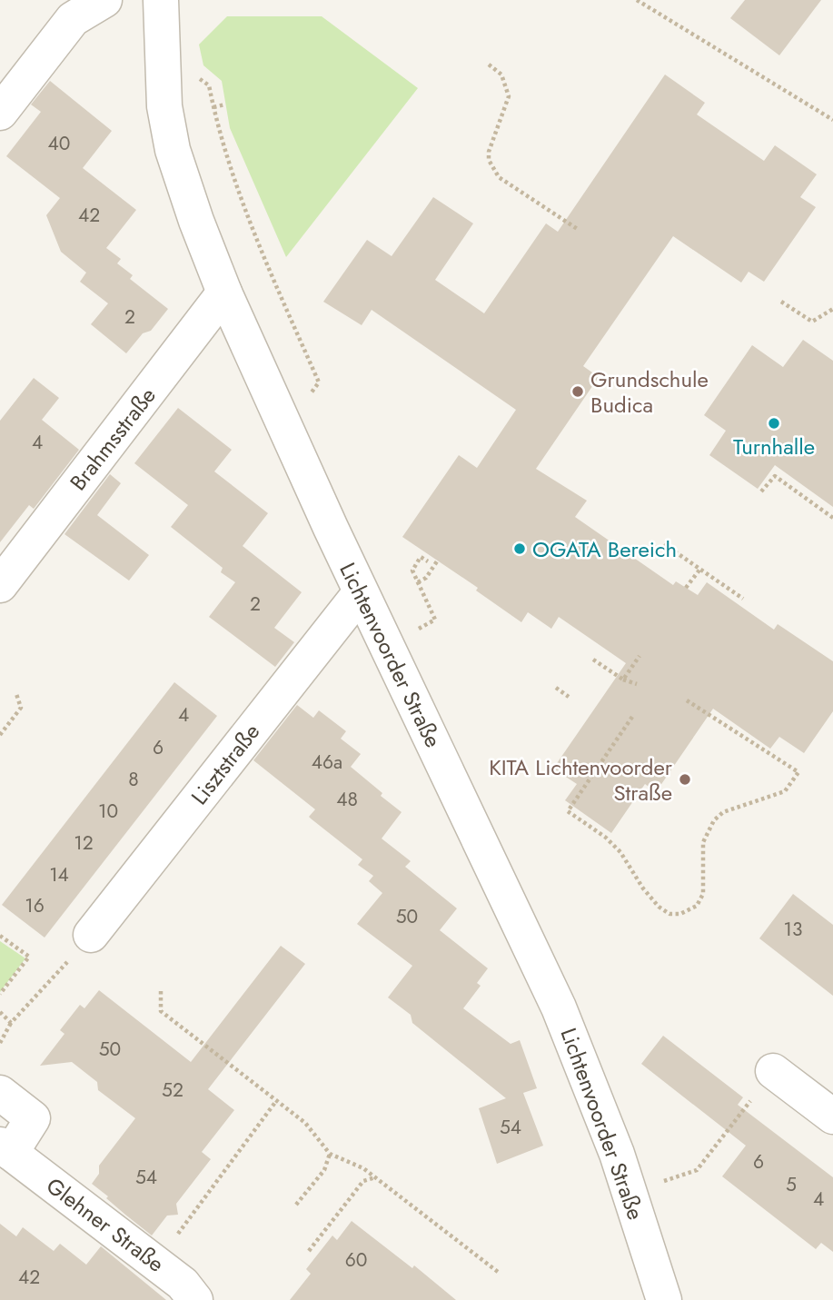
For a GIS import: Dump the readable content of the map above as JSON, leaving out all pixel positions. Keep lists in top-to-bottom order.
{
  "streets": {
    "street": [
      "Brahmsstraße",
      "Lichtenvoorder Straße",
      "Lisztstraße",
      "Glehner Straße"
    ]
  },
  "crossings": [
    ["Brahmsstraße", "Lichtenvoorder Straße"],
    ["Lichtenvoorder Straße", "Lisztstraße"]
  ],
  "places": [
    "Grundschule Budica",
    "Turnhalle",
    "OGATA Bereich",
    "KITA Lichtenvoorder Straße"
  ],
  "house_numbers": [
    "40",
    "42",
    "2",
    "4",
    "2",
    "4",
    "6",
    "46a",
    "8",
    "48",
    "10",
    "12",
    "14",
    "16",
    "50",
    "13",
    "50",
    "52",
    "54",
    "6",
    "54",
    "5",
    "4",
    "60",
    "42"
  ]
}
